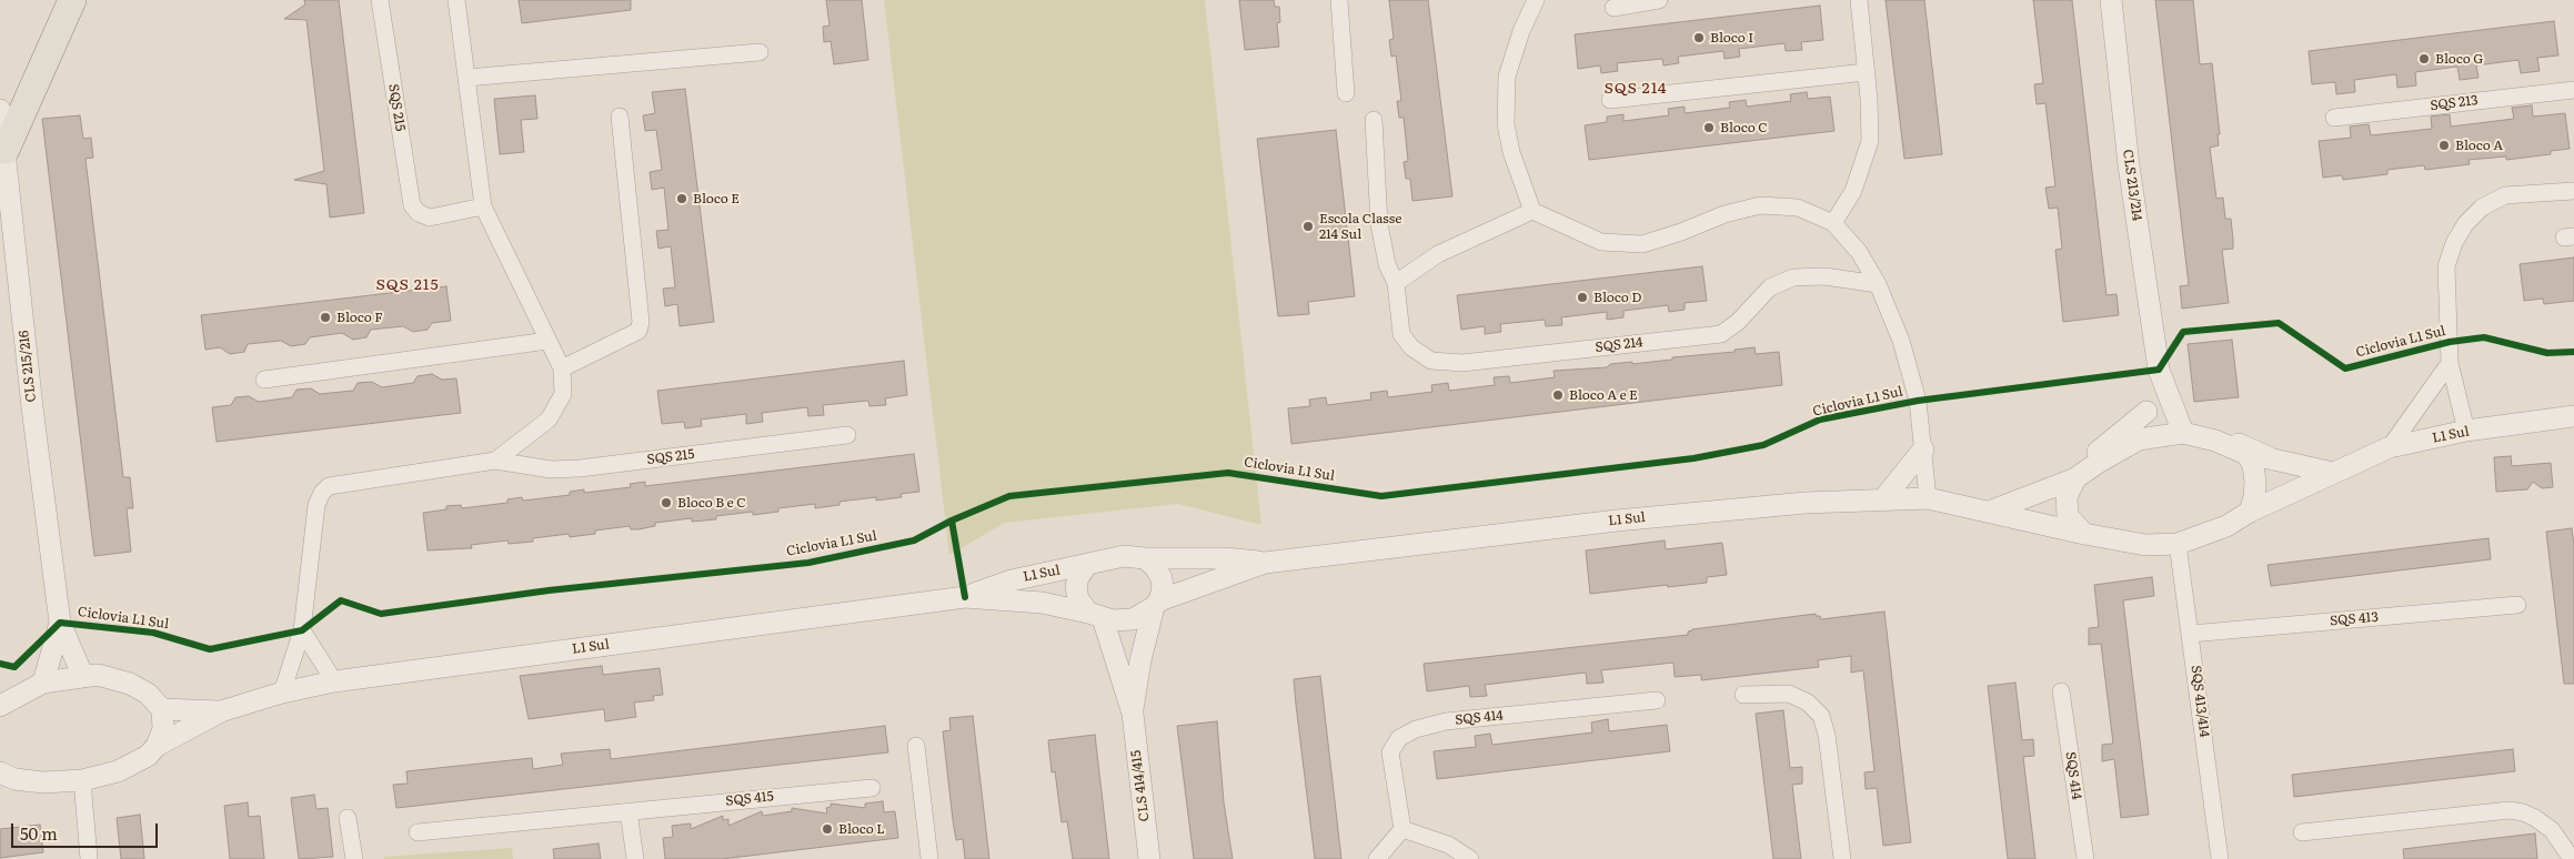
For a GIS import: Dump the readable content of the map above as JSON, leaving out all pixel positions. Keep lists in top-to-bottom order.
{
  "streets": {
    "street": [
      "SQS 213",
      "SQS 215",
      "CLS 213/214",
      "SQS 214",
      "CLS 215/216",
      "L1 Sul",
      "SQS 413",
      "SQS 413/414",
      "SQS 414",
      "CLS 414/415",
      "SQS 415"
    ],
    "cycle path": ["Ciclovia L1 Sul"]
  },
  "crossings": [
    ["SQS 215", "L1 Sul"],
    ["L1 Sul", "SQS 413/414"],
    ["L1 Sul", "CLS 414/415"],
    ["SQS 413", "SQS 413/414"]
  ],
  "districts": ["SQS 214", "SQS 215"],
  "places": [
    "Bloco I",
    "Bloco G",
    "Bloco C",
    "Bloco A",
    "Bloco E",
    "Escola Classe 214 Sul",
    "Bloco D",
    "Bloco F",
    "Bloco A e E",
    "Bloco B e C",
    "Bloco L"
  ],
  "scale_bar": "50 m"
}
